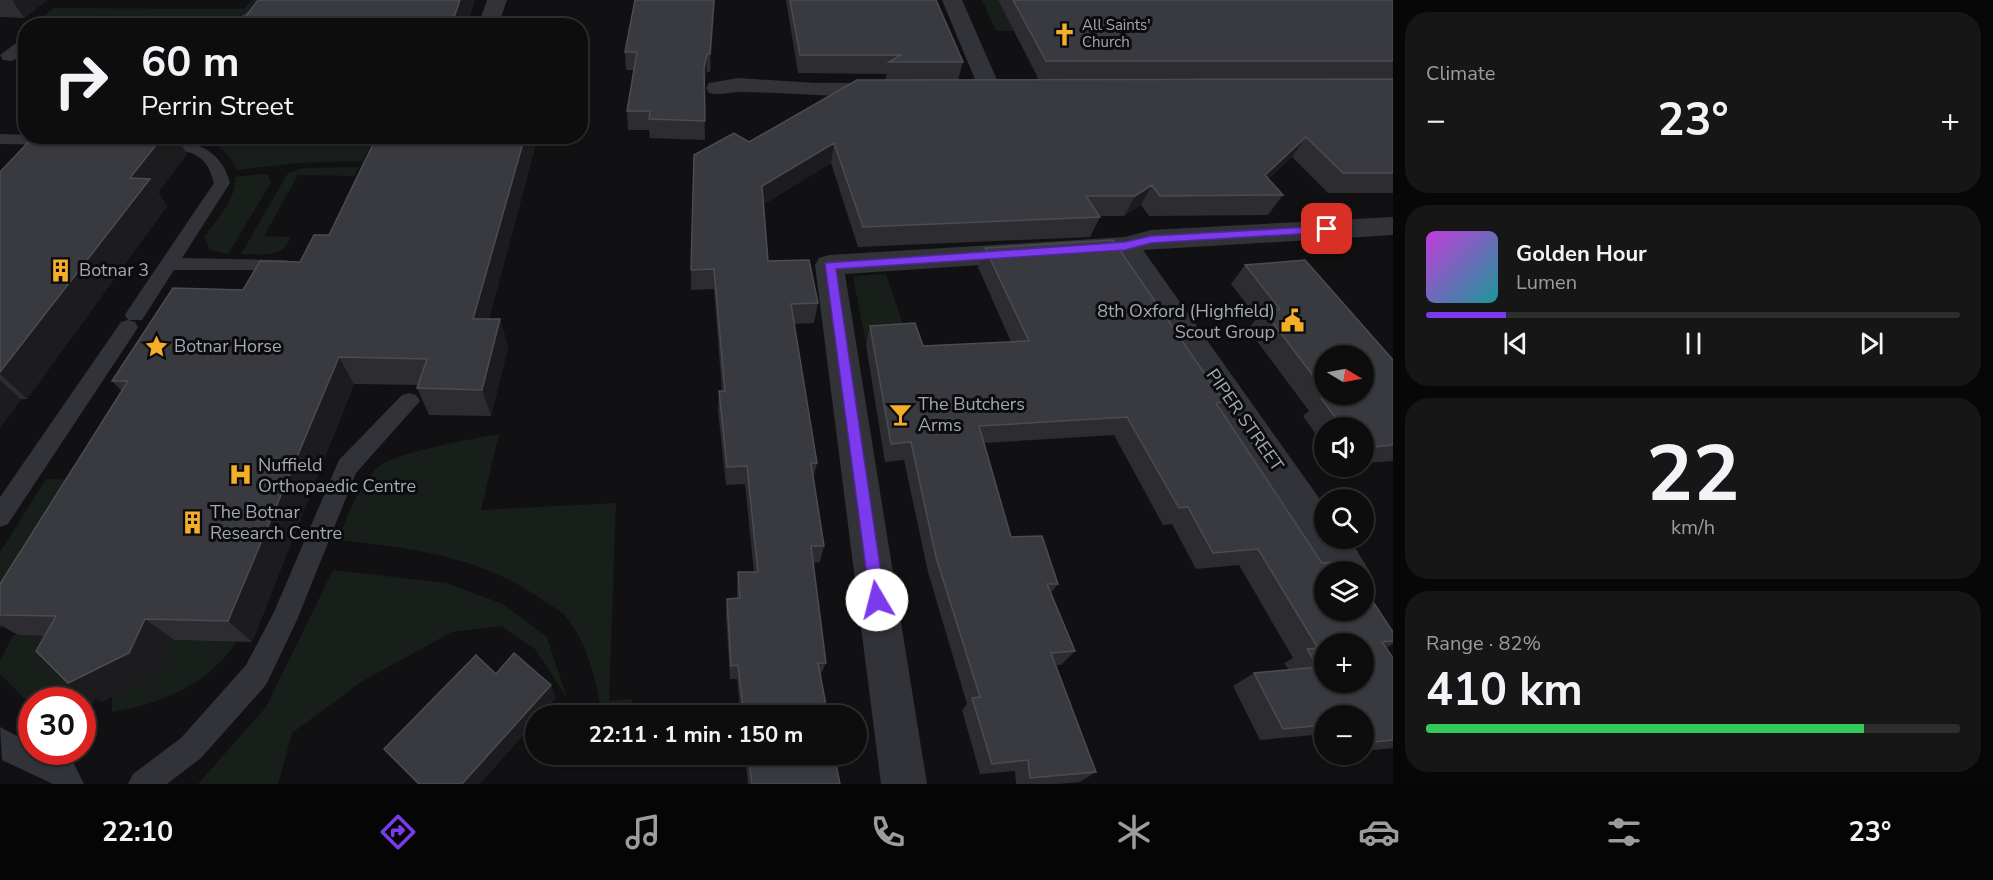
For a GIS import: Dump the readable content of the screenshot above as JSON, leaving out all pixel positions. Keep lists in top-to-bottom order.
{
  "streets": {
    "street": ["PIPER STREET"]
  },
  "places": {
    "church": ["All Saints' Church"],
    "building": ["Botnar 3", "The Botnar Research Centre"],
    "public building": ["8th Oxford (Highfield) Scout Group"],
    "place": ["Botnar Horse"],
    "bar": ["The Butchers Arms"],
    "hospital": ["Nuffield Orthopaedic Centre"]
  },
  "north": "right",
  "page": {
    "tile": [
      "Climate",
      ["22", "km/h"],
      ["Range · 82%", "410 km"]
    ],
    "turn": ["60 m", "Perrin Street"],
    "heat": ["−", "23°", "+"],
    "song": ["Golden Hour", "Lumen"],
    "map_buttons": ["+", "−"],
    "limit": "30",
    "trip": "22:11 · 1 min · 150 m",
    "tabs": ["22:10", "23°"]
  }
}
